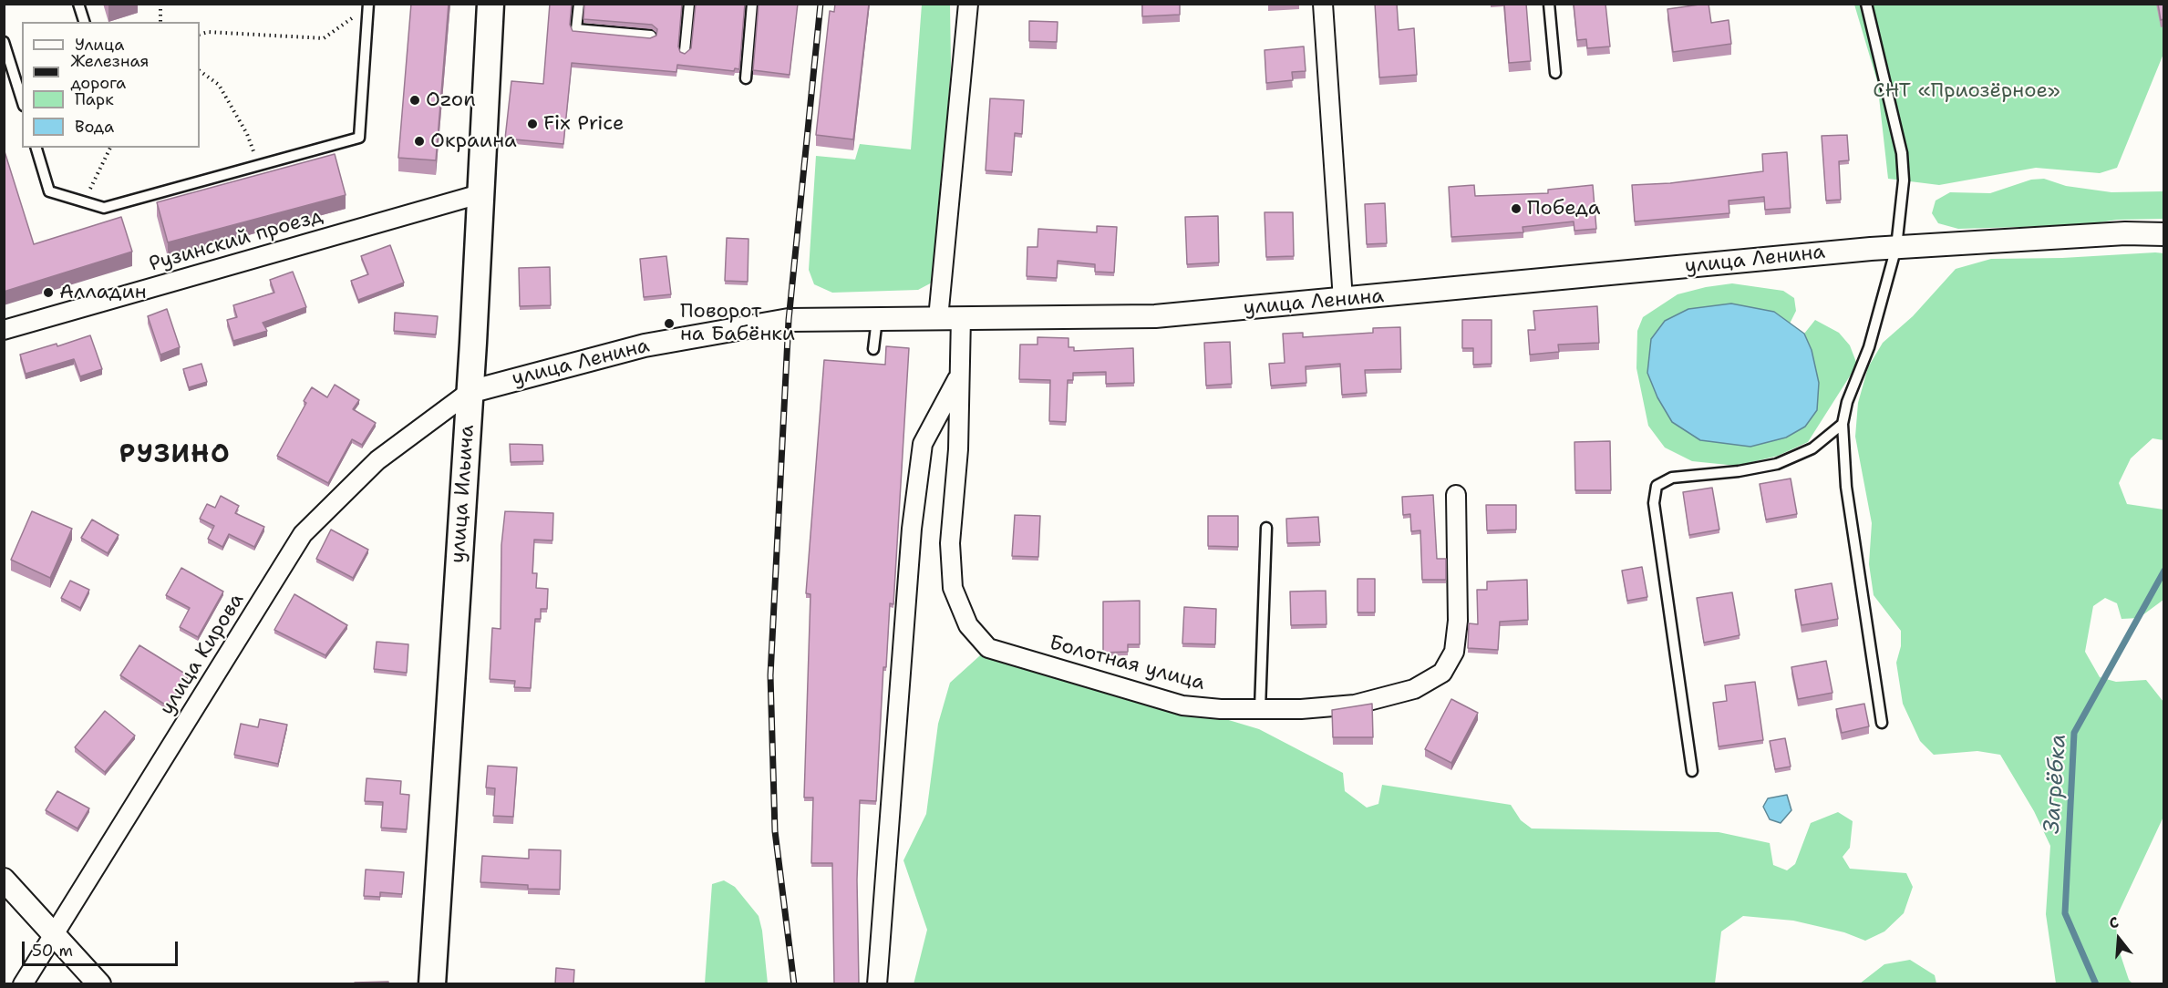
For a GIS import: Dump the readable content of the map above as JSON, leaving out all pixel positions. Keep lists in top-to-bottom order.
{
  "streets": {
    "main road": ["улица Ильича"],
    "street": [
      "Рузинский проезд",
      "улица Ленина",
      "улица Кирова",
      "Болотная улица"
    ]
  },
  "crossings": [
    ["Рузинский проезд", "улица Ильича"],
    ["улица Ленина", "улица Ильича"],
    ["улица Ленина", "улица Кирова"],
    ["улица Ленина", "Болотная улица"],
    ["улица Ильича", "улица Кирова"]
  ],
  "districts": ["РУЗИНО"],
  "water": ["Загрёбка"],
  "parks": ["СНТ «Приозёрное»"],
  "places": [
    "Ozon",
    "Fix Price",
    "Окраина",
    "Победа",
    "Алладин",
    "Поворот на Бабёнки"
  ],
  "legend": [
    "Улица",
    "Железная дорога",
    "Парк",
    "Вода"
  ],
  "scale_bar": "50 m",
  "north": "top"
}
